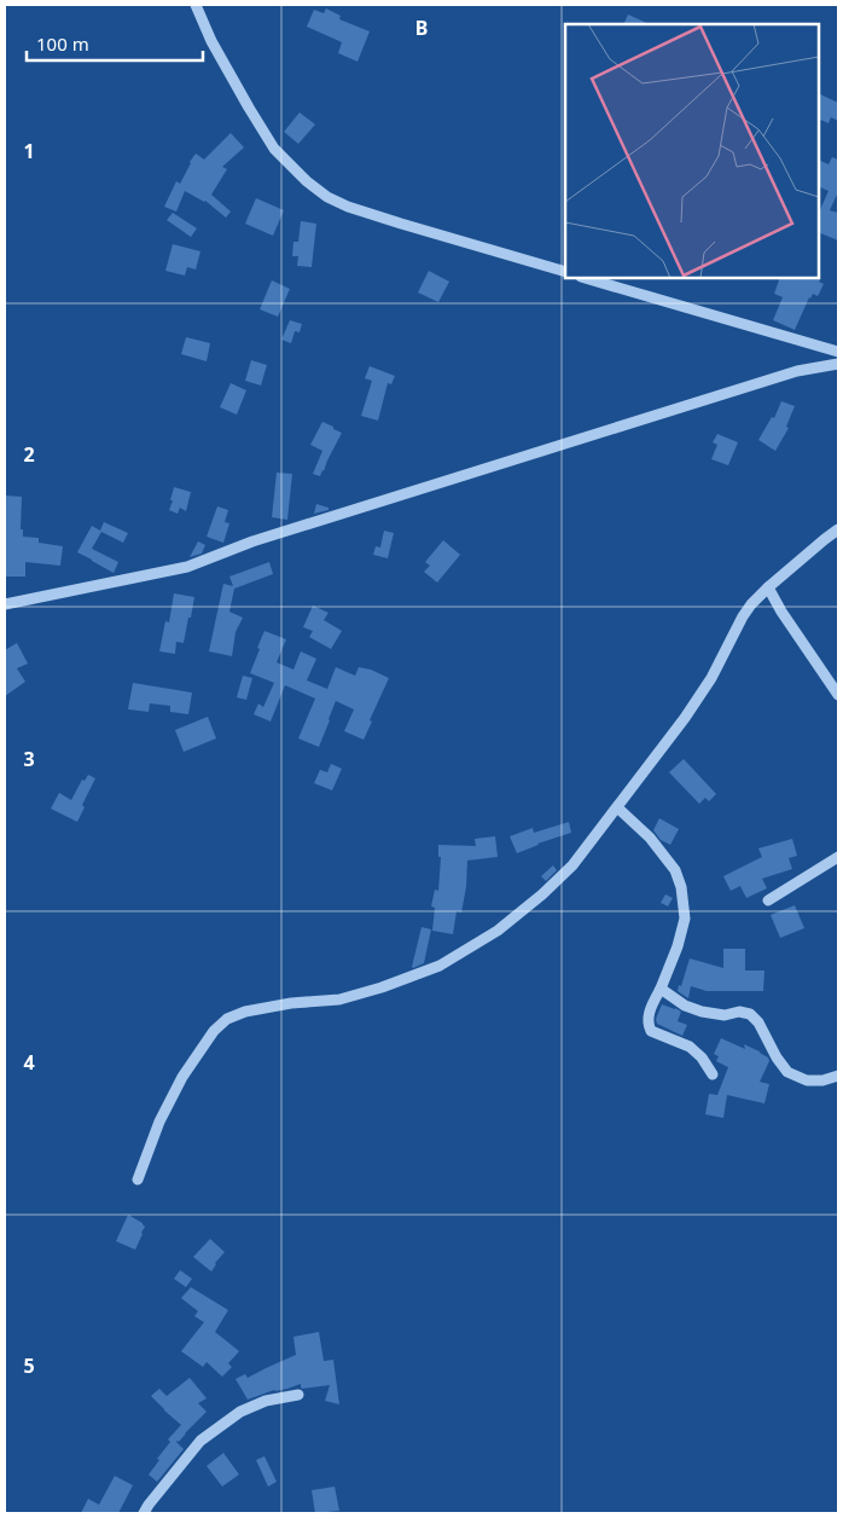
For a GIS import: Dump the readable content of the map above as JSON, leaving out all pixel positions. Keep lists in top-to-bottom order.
{
  "scale_bar": "100 m",
  "grid": {
    "columns": ["B"],
    "rows": [
      "1",
      "2",
      "3",
      "4",
      "5"
    ]
  }
}
